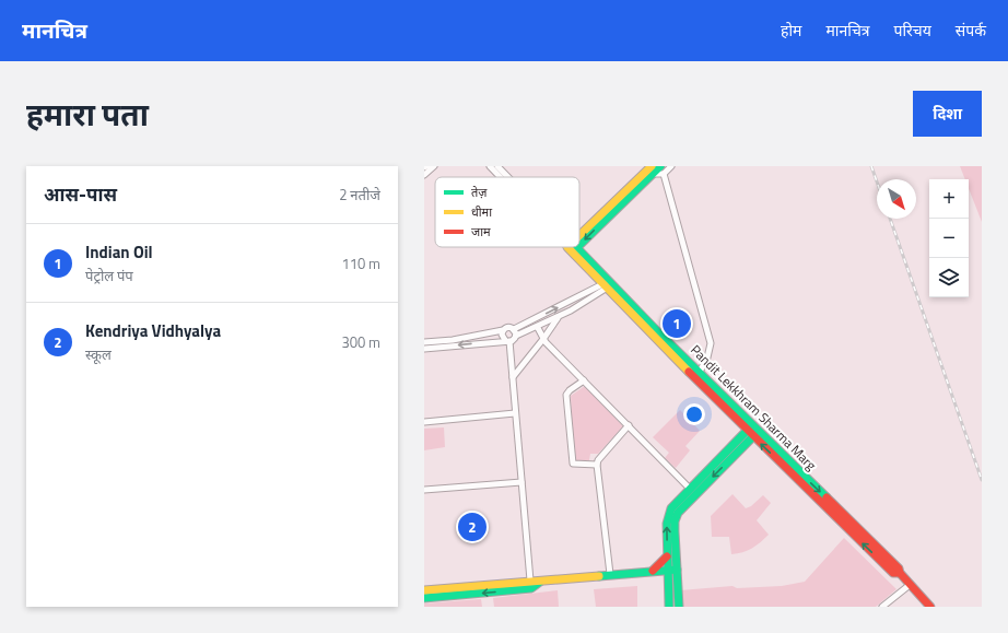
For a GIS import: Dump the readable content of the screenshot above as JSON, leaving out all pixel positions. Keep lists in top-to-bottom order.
{
  "streets": {
    "main road": ["Pandit Lekkhram Sharma Marg"]
  },
  "legend": ["तेज़", "धीमा", "जाम"],
  "north": "bottom right",
  "page": {
    "header": "मानचित्र",
    "nav": [
      "होम",
      "मानचित्र",
      "परिचय",
      "संपर्क"
    ],
    "title": "हमारा पता",
    "buttons": "दिशा",
    "heading": ["आस-पास", "2 नतीजे"],
    "map_buttons": ["+", "−"],
    "list": [
      {
        "mark": "1",
        "name": "Indian Oil",
        "note": "पेट्रोल पंप",
        "value": "110 m"
      },
      {
        "mark": "2",
        "name": "Kendriya Vidhyalya",
        "note": "स्कूल",
        "value": "300 m"
      }
    ],
    "pins": ["1", "2"]
  }
}
